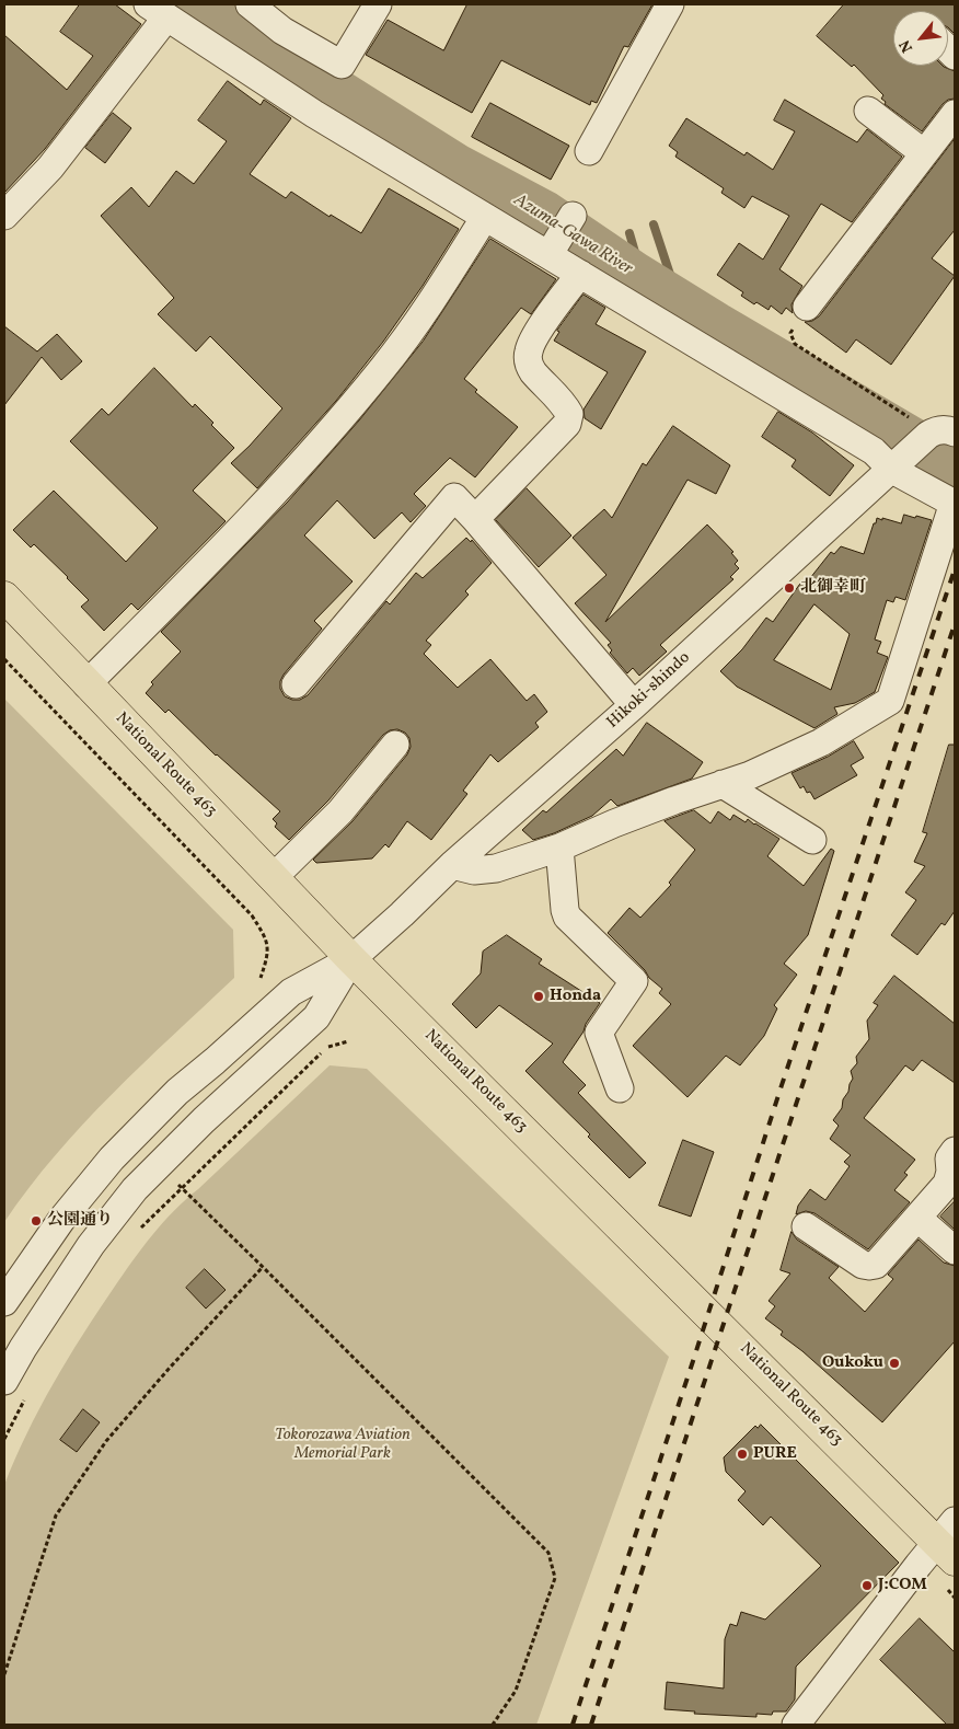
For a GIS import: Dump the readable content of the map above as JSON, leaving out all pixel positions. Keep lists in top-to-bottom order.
{
  "streets": {
    "highway": ["National Route 463"],
    "street": ["Hikoki-shindo"]
  },
  "crossings": [
    ["Hikoki-shindo", "National Route 463"]
  ],
  "water": ["Azuma-Gawa River"],
  "parks": ["Tokorozawa Aviation Memorial Park"],
  "places": [
    "北御幸町",
    "Honda",
    "公園通り",
    "Oukoku",
    "PURE",
    "J:COM"
  ],
  "north": "bottom left"
}
